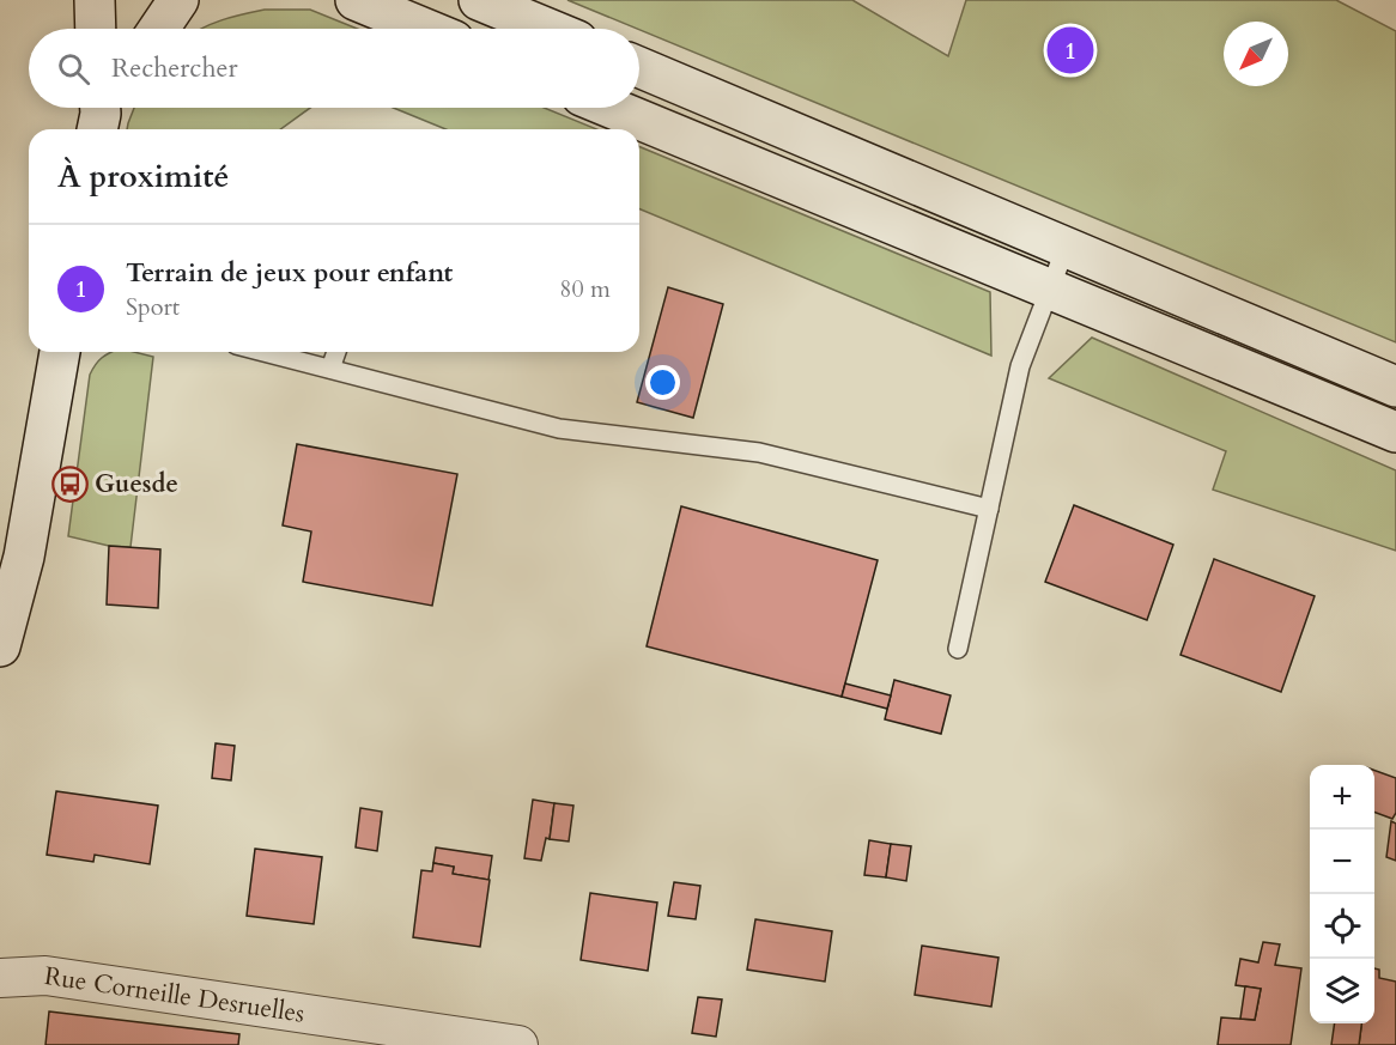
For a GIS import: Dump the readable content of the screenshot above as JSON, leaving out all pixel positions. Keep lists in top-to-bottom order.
{
  "streets": {
    "street": ["Rue Corneille Desruelles"]
  },
  "places": {
    "bus stop": ["Guesde"]
  },
  "north": "bottom left",
  "page": {
    "pins": "1",
    "search": "Rechercher",
    "heading": "À proximité",
    "list": [
      {
        "mark": "1",
        "name": "Terrain de jeux pour enfant",
        "note": "Sport",
        "value": "80 m"
      }
    ],
    "map_buttons": ["+", "−"]
  }
}
